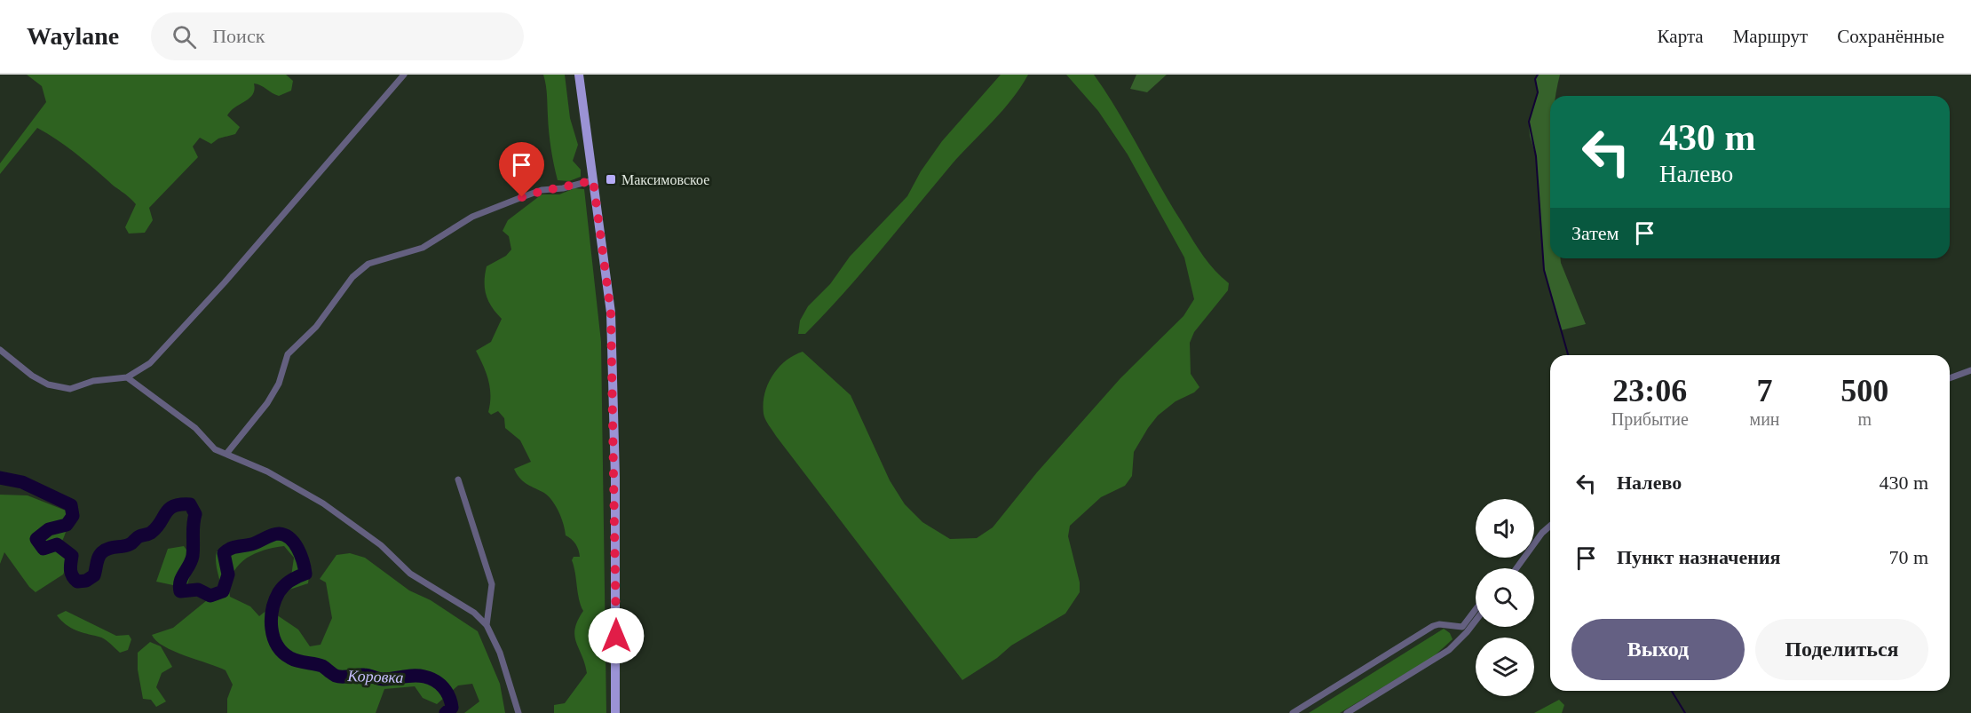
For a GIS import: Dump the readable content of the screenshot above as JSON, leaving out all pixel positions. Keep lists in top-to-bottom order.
{
  "water": ["Коровка"],
  "places": {
    "transit": ["Максимовское"]
  },
  "page": {
    "header": "Waylane",
    "search": "Поиск",
    "nav": ["Карта", "Маршрут", "Сохранённые"],
    "turn": ["430 m", "Налево"],
    "then": "Затем",
    "eta": [
      "23:06",
      "Прибытие",
      "7",
      "мин",
      "500",
      "m"
    ],
    "list": [
      {
        "name": "Налево",
        "value": "430 m"
      },
      {
        "name": "Пункт назначения",
        "value": "70 m"
      }
    ],
    "buttons": ["Выход", "Поделиться"]
  }
}
